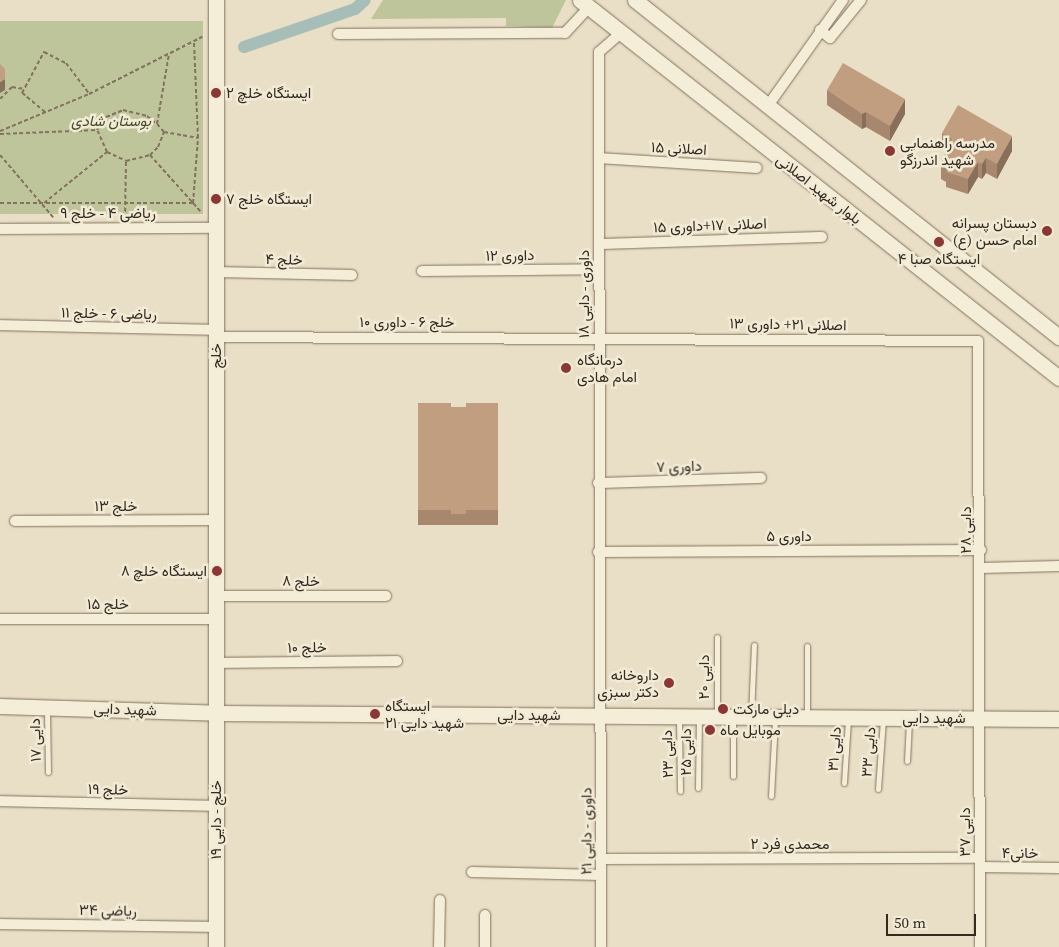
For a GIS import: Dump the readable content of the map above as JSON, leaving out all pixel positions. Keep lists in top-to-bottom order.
{
  "streets": {
    "street": [
      "اصلانی ۱۵",
      "بلوار شهید اصلانی",
      "ریاضی ۴ - خلج ۹",
      "اصلانی ۱۷+داوری ۱۵",
      "داوری ۱۲",
      "خلج ۴",
      "داوری - دایی ۱۸",
      "ریاضی ۶ - خلج ۱۱",
      "خلج ۶ - داوری ۱۰",
      "اصلانی ۲۱+ داوری ۱۳",
      "خلج",
      "داوری ۷",
      "خلج ۱۳",
      "دایی ۲۸",
      "داوری ۵",
      "خلج ۸",
      "خلج ۱۵",
      "خلج ۱۰",
      "شهید دایی",
      "خلج ۱۹",
      "خلج - دایی ۱۹",
      "داوری - دایی ۲۱",
      "دایی ۳۷",
      "محمدی فرد ۲",
      "خانی۴",
      "ریاضی ۳۴"
    ],
    "lane": [
      "دایی ۲۰",
      "دایی ۱۷",
      "دایی ۳۱",
      "دایی ۲۵",
      "دایی ۳۳",
      "دایی ۲۳"
    ]
  },
  "crossings": [
    ["اصلانی ۱۵", "داوری - دایی ۱۸"],
    ["بلوار شهید اصلانی", "داوری - دایی ۱۸"],
    ["ریاضی ۴ - خلج ۹", "خلج"],
    ["اصلانی ۱۷+داوری ۱۵", "داوری - دایی ۱۸"],
    ["داوری ۱۲", "داوری - دایی ۱۸"],
    ["خلج ۴", "خلج"],
    ["داوری - دایی ۱۸", "خلج ۶ - داوری ۱۰"],
    ["داوری - دایی ۱۸", "اصلانی ۲۱+ داوری ۱۳"],
    ["داوری - دایی ۱۸", "داوری ۷"],
    ["داوری - دایی ۱۸", "داوری ۵"],
    ["داوری - دایی ۱۸", "شهید دایی"],
    ["داوری - دایی ۱۸", "داوری - دایی ۲۱"],
    ["ریاضی ۶ - خلج ۱۱", "خلج ۶ - داوری ۱۰"],
    ["ریاضی ۶ - خلج ۱۱", "خلج"],
    ["خلج ۶ - داوری ۱۰", "اصلانی ۲۱+ داوری ۱۳"],
    ["خلج ۶ - داوری ۱۰", "خلج"],
    ["اصلانی ۲۱+ داوری ۱۳", "دایی ۲۸"],
    ["خلج", "خلج ۱۳"],
    ["خلج", "خلج ۸"],
    ["خلج", "خلج ۱۵"],
    ["خلج", "خلج ۱۰"],
    ["خلج", "شهید دایی"],
    ["خلج", "خلج - دایی ۱۹"],
    ["دایی ۲۸", "داوری ۵"],
    ["دایی ۲۸", "شهید دایی"],
    ["دایی ۲۸", "دایی ۳۷"],
    ["دایی ۲۰", "شهید دایی"],
    ["شهید دایی", "دایی ۱۷"],
    ["شهید دایی", "دایی ۳۱"],
    ["شهید دایی", "دایی ۲۵"],
    ["شهید دایی", "دایی ۳۳"],
    ["شهید دایی", "دایی ۲۳"],
    ["شهید دایی", "خلج - دایی ۱۹"],
    ["شهید دایی", "داوری - دایی ۲۱"],
    ["شهید دایی", "دایی ۳۷"],
    ["خلج ۱۹", "خلج - دایی ۱۹"],
    ["خلج - دایی ۱۹", "ریاضی ۳۴"],
    ["داوری - دایی ۲۱", "محمدی فرد ۲"],
    ["دایی ۳۷", "محمدی فرد ۲"],
    ["دایی ۳۷", "خانی۴"],
    ["محمدی فرد ۲", "خانی۴"]
  ],
  "parks": ["بوستان شادی"],
  "places": [
    "ایستگاه خلچ ۲",
    "مدرسه راهنمایی شهید اندرزگو",
    "ایستگاه خلج ۷",
    "دبستان پسرانه امام حسن (ع)",
    "ایستگاه صبا ۴",
    "درمانگاه امام هادی",
    "ایستگاه خلچ ۸",
    "داروخانه دکتر سبزی",
    "دیلی مارکت",
    "ایستگاه شهید دایی ۲۱",
    "موبایل ماه"
  ],
  "scale_bar": "50 m"
}
